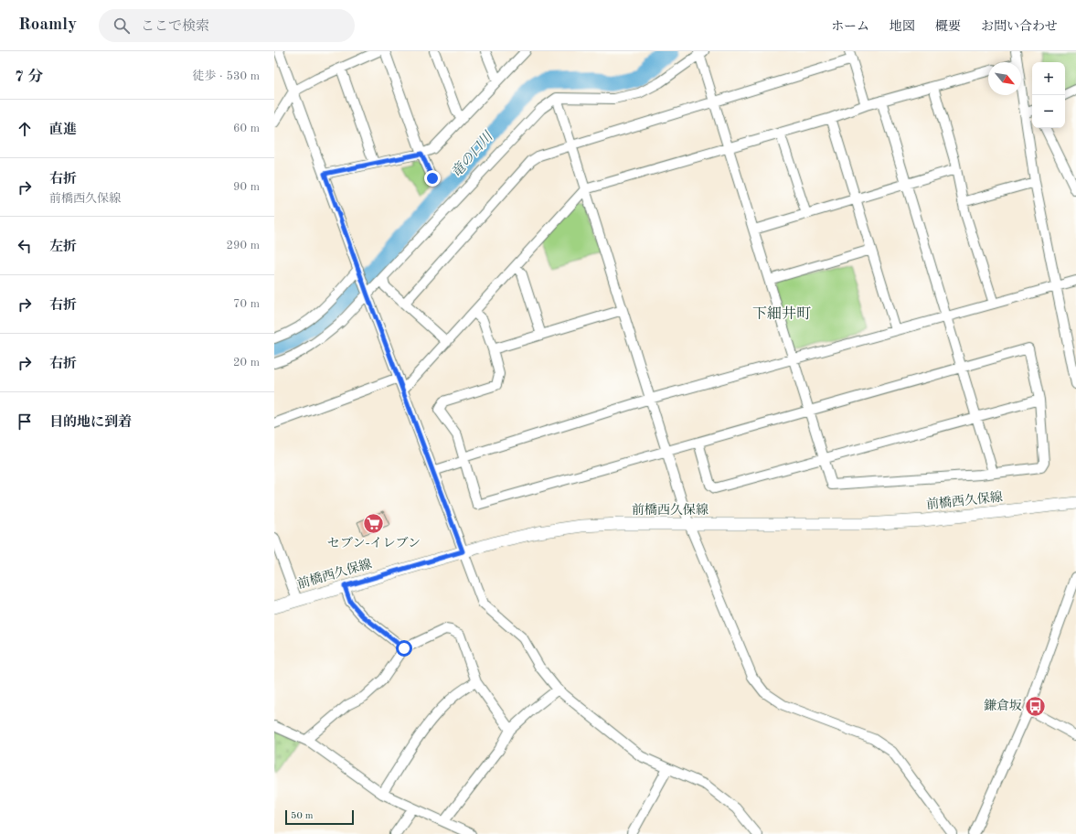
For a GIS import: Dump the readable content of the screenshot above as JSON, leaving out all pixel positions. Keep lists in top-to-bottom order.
{
  "streets": {
    "main road": ["前橋西久保線"]
  },
  "districts": ["下細井町"],
  "water": ["竜の口川"],
  "places": {
    "supermarket": ["セブン-イレブン"],
    "bus stop": ["鎌倉坂"]
  },
  "scale_bar": "50 m",
  "north": "bottom right",
  "page": {
    "header": "Roamly",
    "search": "ここで検索",
    "nav": [
      "ホーム",
      "地図",
      "概要",
      "お問い合わせ"
    ],
    "heading": ["7 分", "徒歩 · 530 m"],
    "map_buttons": ["+", "−"],
    "list": [
      ["直進", "60 m"],
      ["右折", "前橋西久保線", "90 m"],
      ["左折", "290 m"],
      ["右折", "70 m"],
      ["右折", "20 m"],
      "目的地に到着"
    ],
    "scale": "50 m"
  }
}
